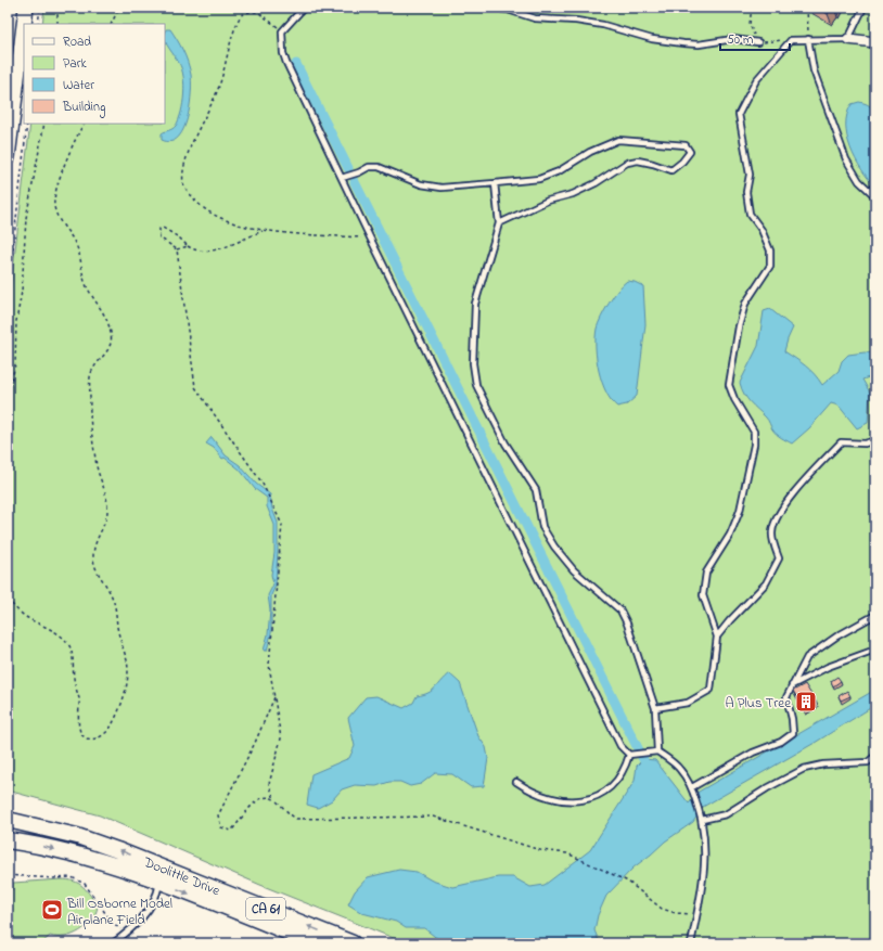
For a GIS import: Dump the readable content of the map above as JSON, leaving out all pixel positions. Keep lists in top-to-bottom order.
{
  "streets": {
    "main road": ["Doolittle Drive", "CA 61"]
  },
  "places": {
    "building": ["A Plus Tree"],
    "sports": ["Bill Osborne Model Airplane Field"]
  },
  "legend": [
    "Road",
    "Park",
    "Water",
    "Building"
  ],
  "scale_bar": "50 m"
}
